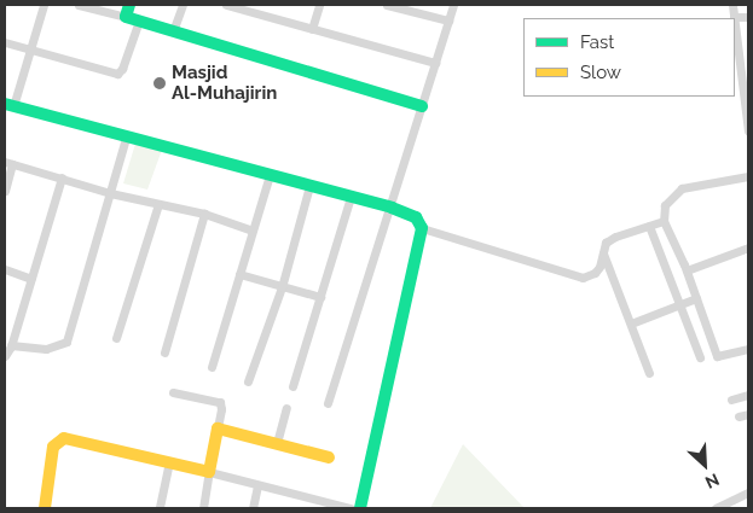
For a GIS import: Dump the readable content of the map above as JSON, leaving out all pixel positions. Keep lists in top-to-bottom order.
{
  "places": ["Masjid Al-Muhajirin"],
  "legend": ["Fast", "Slow"],
  "north": "bottom right"
}
